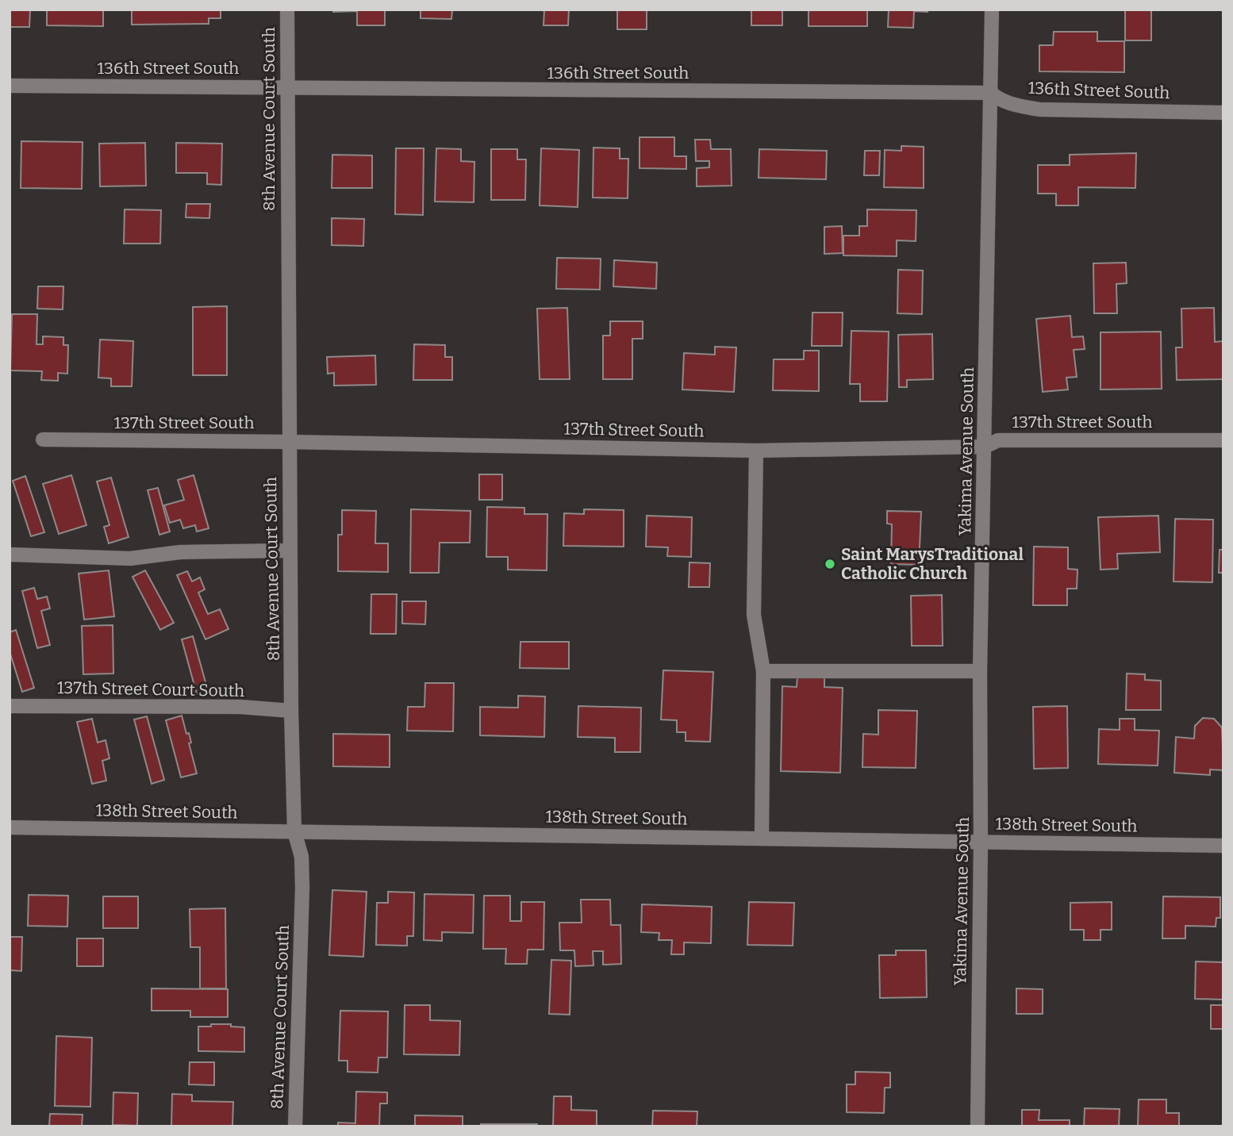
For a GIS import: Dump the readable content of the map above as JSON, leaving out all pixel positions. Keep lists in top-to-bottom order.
{
  "streets": {
    "street": [
      "136th Street South",
      "8th Avenue Court South",
      "137th Street South",
      "Yakima Avenue South",
      "137th Street Court South",
      "138th Street South"
    ]
  },
  "crossings": [
    ["136th Street South", "8th Avenue Court South"],
    ["136th Street South", "Yakima Avenue South"],
    ["8th Avenue Court South", "137th Street South"],
    ["8th Avenue Court South", "137th Street Court South"],
    ["8th Avenue Court South", "138th Street South"],
    ["137th Street South", "Yakima Avenue South"],
    ["Yakima Avenue South", "138th Street South"]
  ],
  "places": ["Saint MarysTraditional Catholic Church"]
}
